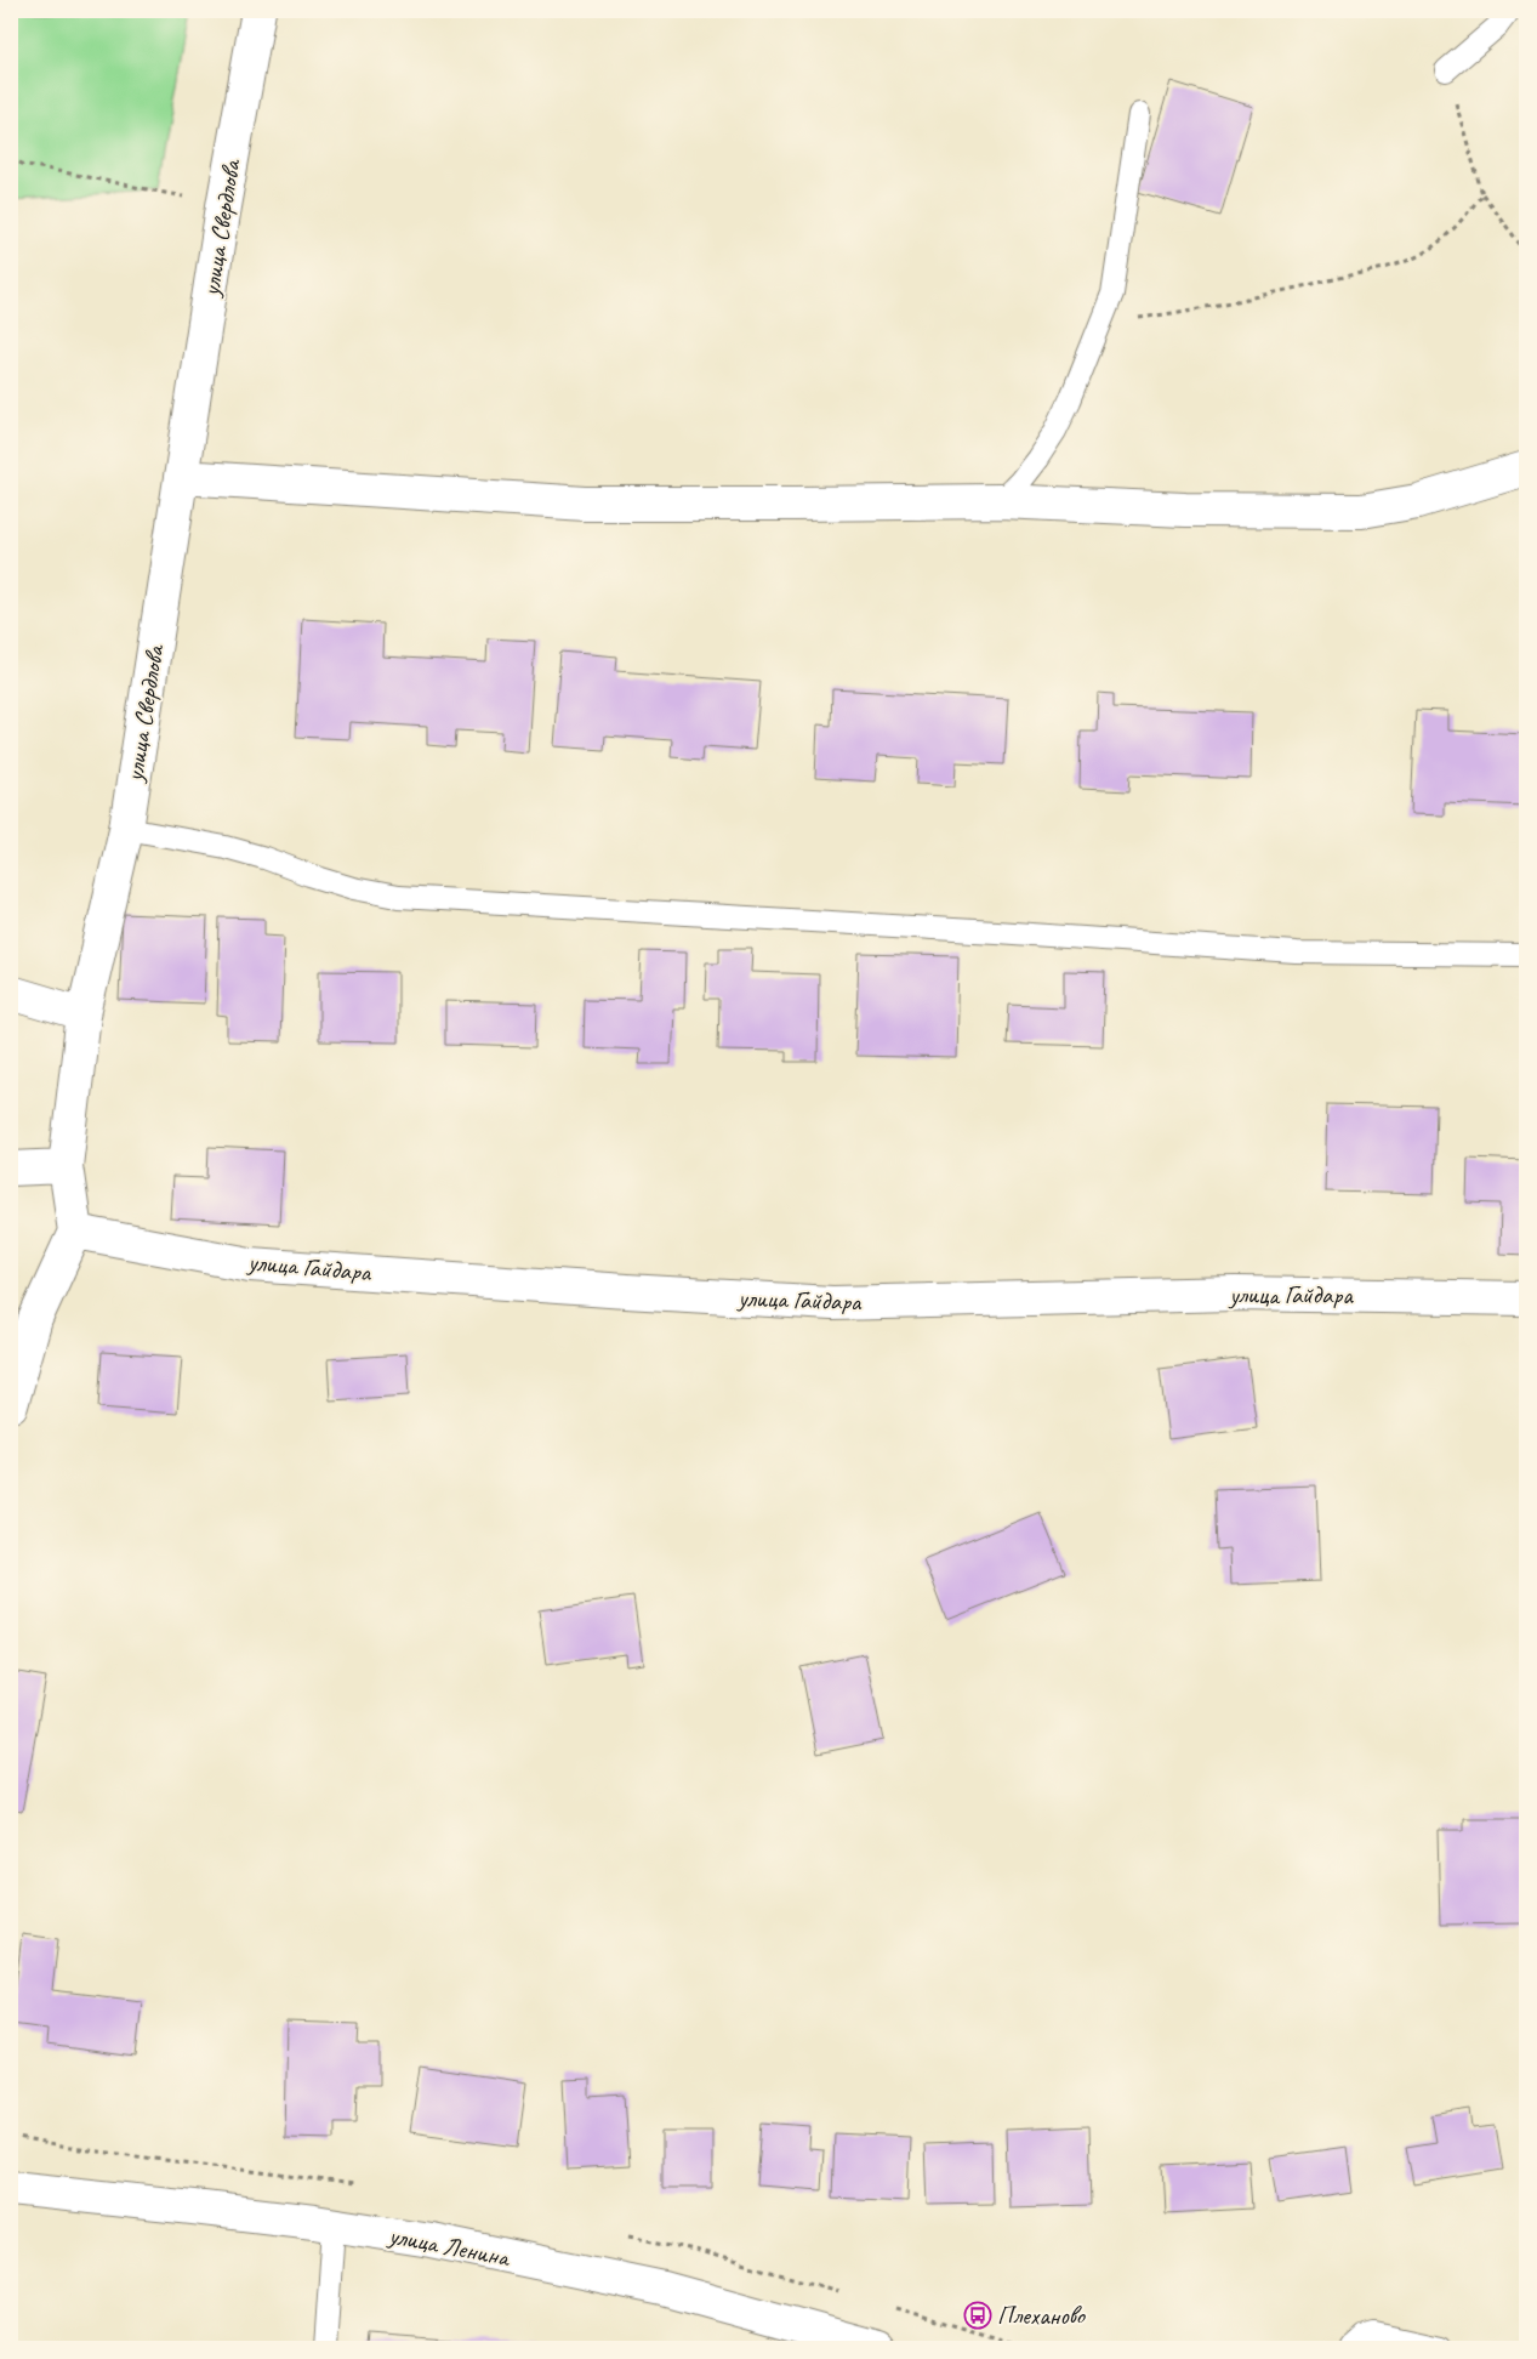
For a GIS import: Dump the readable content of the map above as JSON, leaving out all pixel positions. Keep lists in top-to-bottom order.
{
  "streets": {
    "street": ["улица Свердлова", "улица Гайдара", "улица Ленина"]
  },
  "crossings": [
    ["улица Свердлова", "улица Гайдара"]
  ],
  "places": {
    "bus stop": ["Плеханово"]
  }
}
